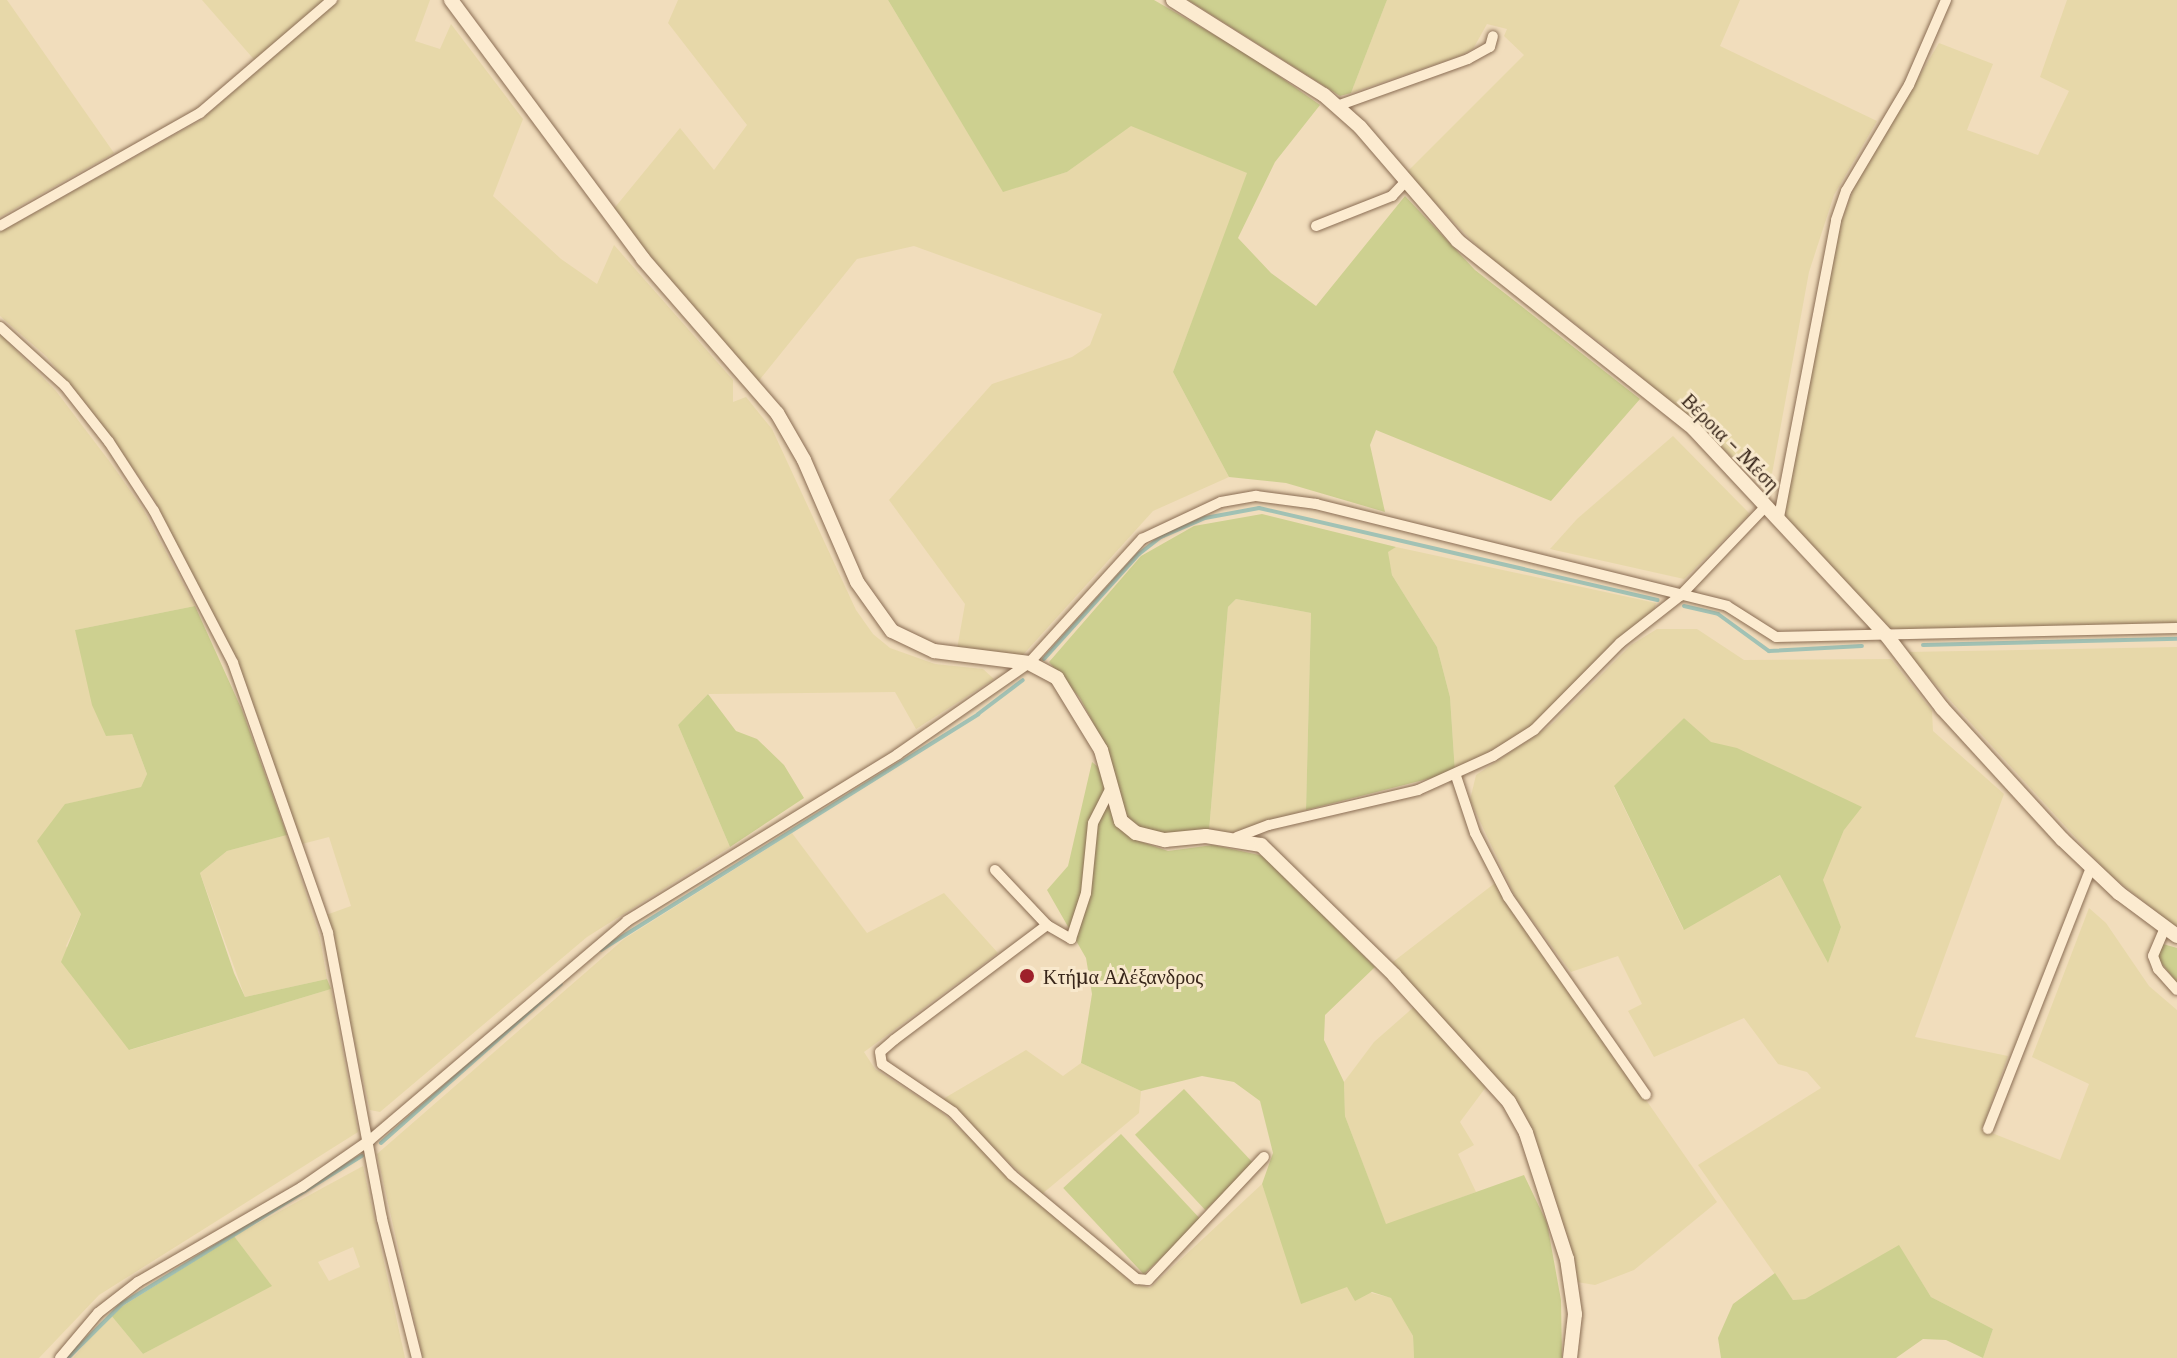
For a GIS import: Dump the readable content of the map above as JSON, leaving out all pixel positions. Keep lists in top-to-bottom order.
{
  "streets": {
    "street": ["Βέροια - Μέση"]
  },
  "places": ["Κτήμα Αλέξανδρος"]
}
